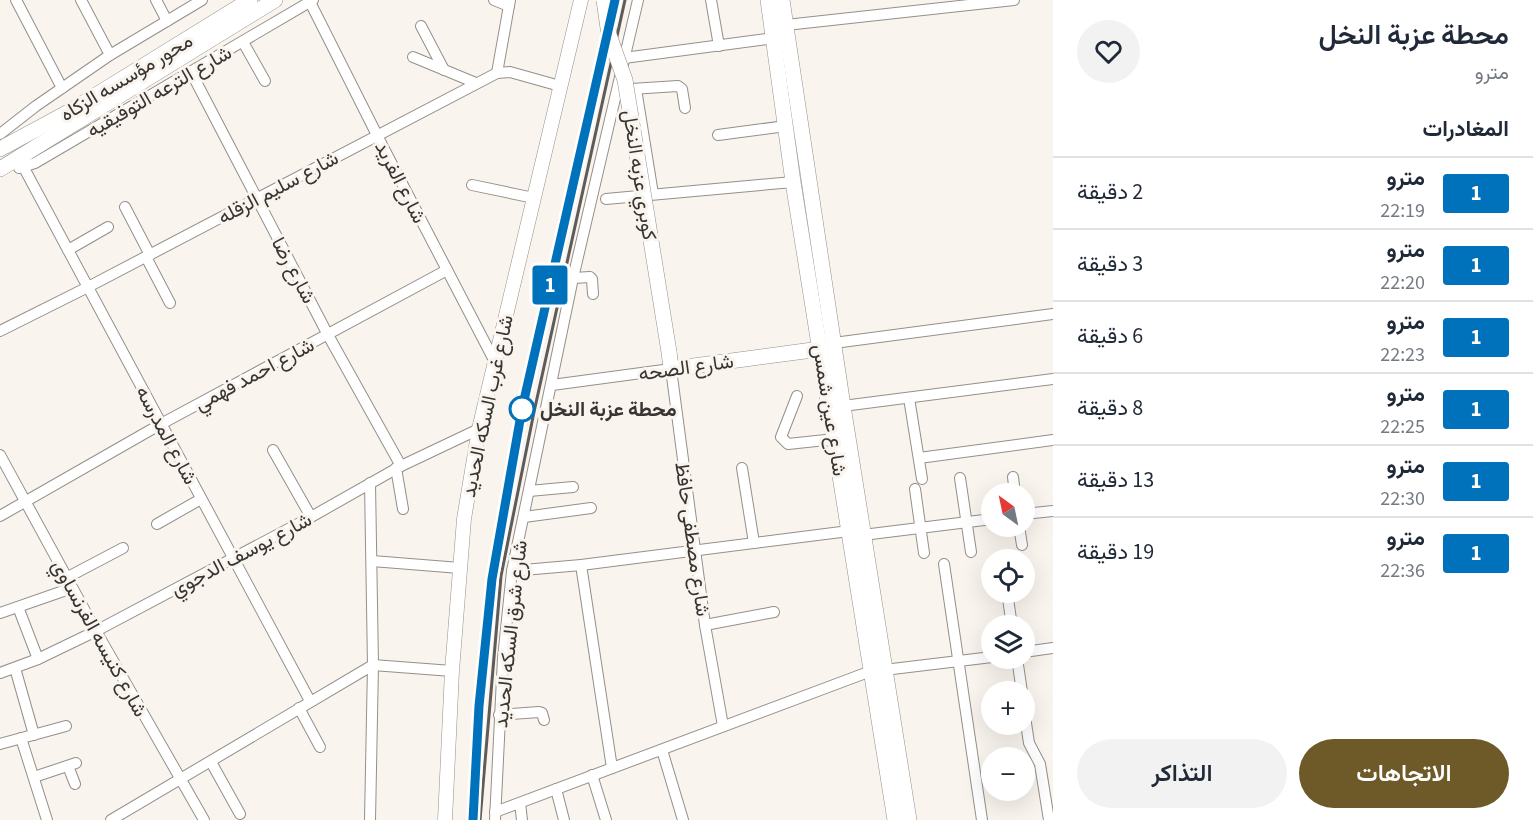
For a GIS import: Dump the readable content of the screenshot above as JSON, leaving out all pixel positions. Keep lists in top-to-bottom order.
{
  "streets": {
    "main road": [
      "محور مؤسسه الزكاه",
      "كوبري عزبه النخل",
      "شارع الصحه",
      "شارع عين شمس",
      "شارع مصطفى حافظ"
    ],
    "street": [
      "شارع الترعه التوفيقيه",
      "شارع الفريد",
      "شارع سليم الزقله",
      "شارع رضا",
      "شارع احمد فهمي",
      "شارع غرب السكه الحديد",
      "شارع المدرسه",
      "شارع يوسف الدجوي",
      "شارع شرق السكه الحديد",
      "شارع كنيسه الفرنساوي"
    ]
  },
  "crossings": [
    ["محور مؤسسه الزكاه", "شارع الترعه التوفيقيه"],
    ["شارع الترعه التوفيقيه", "شارع الفريد"],
    ["شارع الترعه التوفيقيه", "شارع رضا"],
    ["شارع الترعه التوفيقيه", "شارع المدرسه"],
    ["كوبري عزبه النخل", "شارع مصطفى حافظ"],
    ["شارع الفريد", "شارع سليم الزقله"],
    ["شارع الفريد", "شارع احمد فهمي"],
    ["شارع الفريد", "شارع غرب السكه الحديد"],
    ["شارع سليم الزقله", "شارع رضا"],
    ["شارع سليم الزقله", "شارع المدرسه"],
    ["شارع رضا", "شارع احمد فهمي"],
    ["شارع رضا", "شارع يوسف الدجوي"],
    ["شارع الصحه", "شارع عين شمس"],
    ["شارع الصحه", "شارع مصطفى حافظ"],
    ["شارع الصحه", "شارع شرق السكه الحديد"],
    ["شارع احمد فهمي", "شارع المدرسه"],
    ["شارع احمد فهمي", "شارع كنيسه الفرنساوي"],
    ["شارع غرب السكه الحديد", "شارع يوسف الدجوي"],
    ["شارع المدرسه", "شارع يوسف الدجوي"],
    ["شارع يوسف الدجوي", "شارع كنيسه الفرنساوي"]
  ],
  "places": ["محطة عزبة النخل"],
  "lines": ["metro line 1"],
  "north": "top left",
  "page": {
    "heading": [
      ["محطة عزبة النخل", "مترو"],
      "المغادرات"
    ],
    "on_map": "1",
    "list": [
      {
        "mark": "1",
        "name": "مترو",
        "note": "22:19",
        "value": "2 دقيقة"
      },
      {
        "mark": "1",
        "name": "مترو",
        "note": "22:20",
        "value": "3 دقيقة"
      },
      {
        "mark": "1",
        "name": "مترو",
        "note": "22:23",
        "value": "6 دقيقة"
      },
      {
        "mark": "1",
        "name": "مترو",
        "note": "22:25",
        "value": "8 دقيقة"
      },
      {
        "mark": "1",
        "name": "مترو",
        "note": "22:30",
        "value": "13 دقيقة"
      },
      {
        "mark": "1",
        "name": "مترو",
        "note": "22:36",
        "value": "19 دقيقة"
      }
    ],
    "map_buttons": ["+", "−"],
    "buttons": ["الاتجاهات", "التذاكر"]
  }
}
